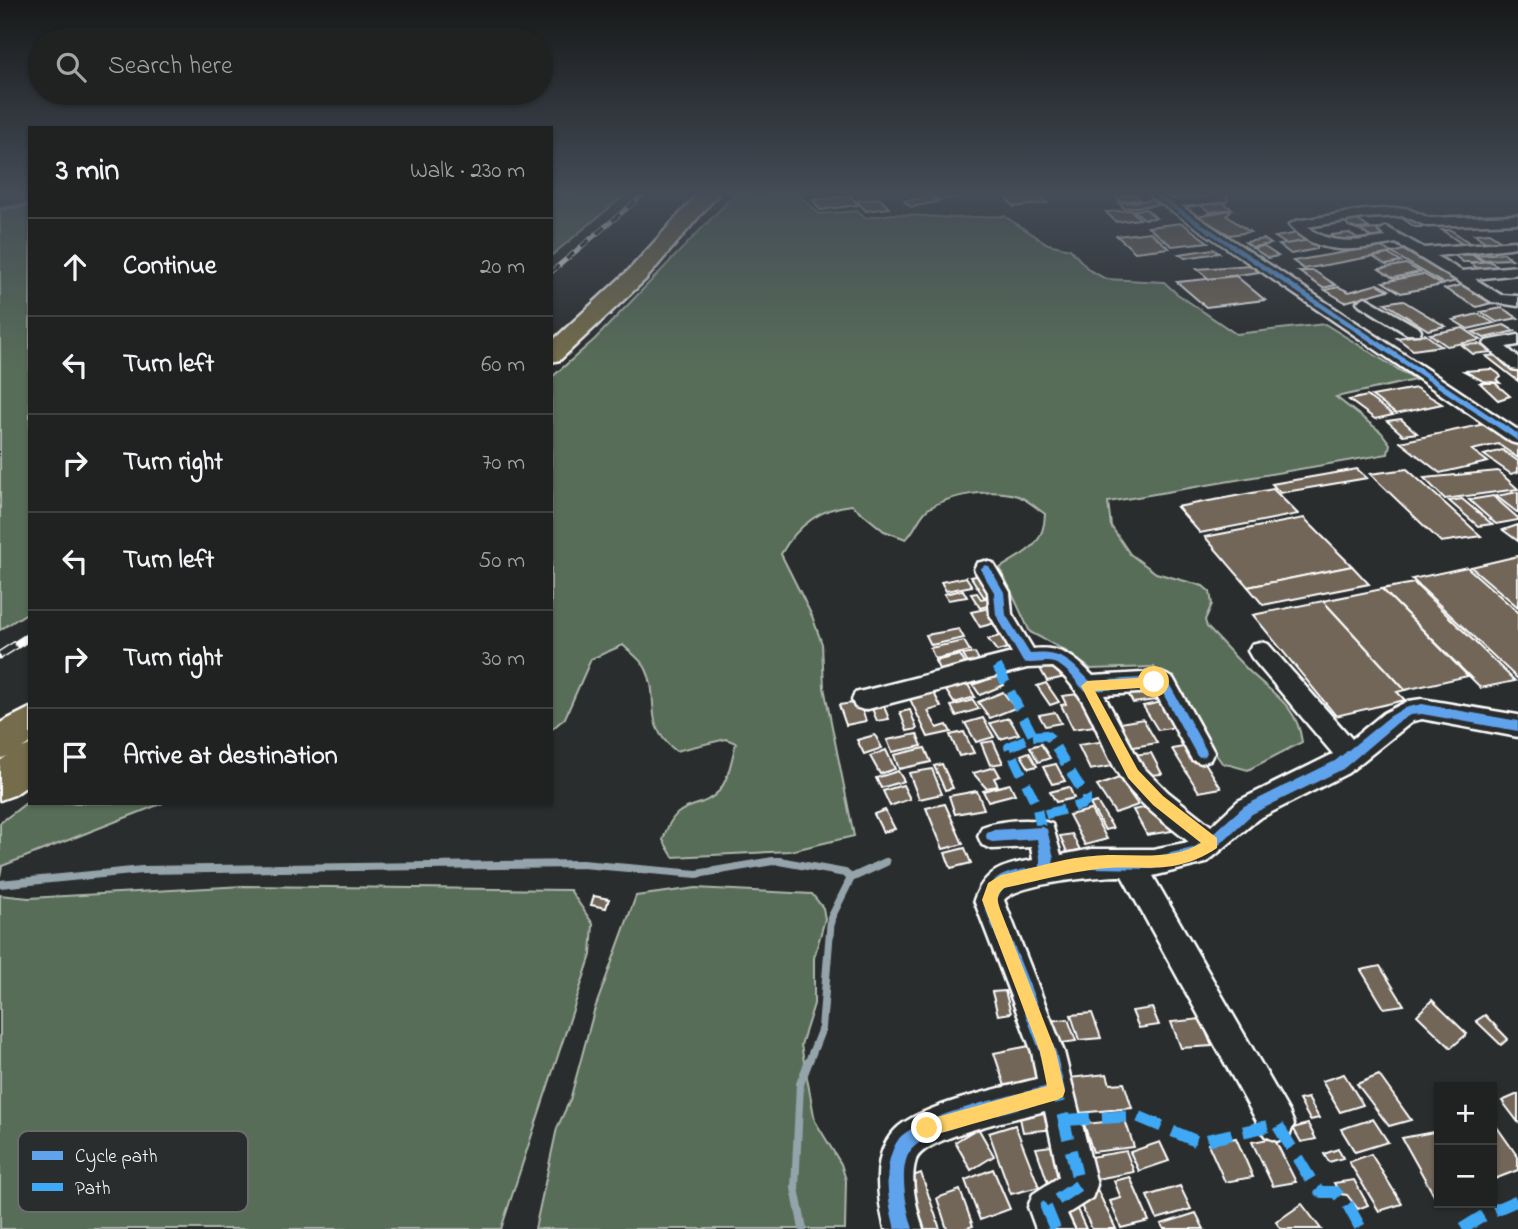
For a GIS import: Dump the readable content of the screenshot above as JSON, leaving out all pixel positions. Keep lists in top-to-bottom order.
{
  "legend": ["Cycle path", "Path"],
  "page": {
    "search": "Search here",
    "heading": ["3 min", "Walk · 230 m"],
    "list": [
      ["Continue", "20 m"],
      ["Turn left", "60 m"],
      ["Turn right", "70 m"],
      ["Turn left", "50 m"],
      ["Turn right", "30 m"],
      "Arrive at destination"
    ],
    "map_buttons": ["+", "−"]
  }
}
